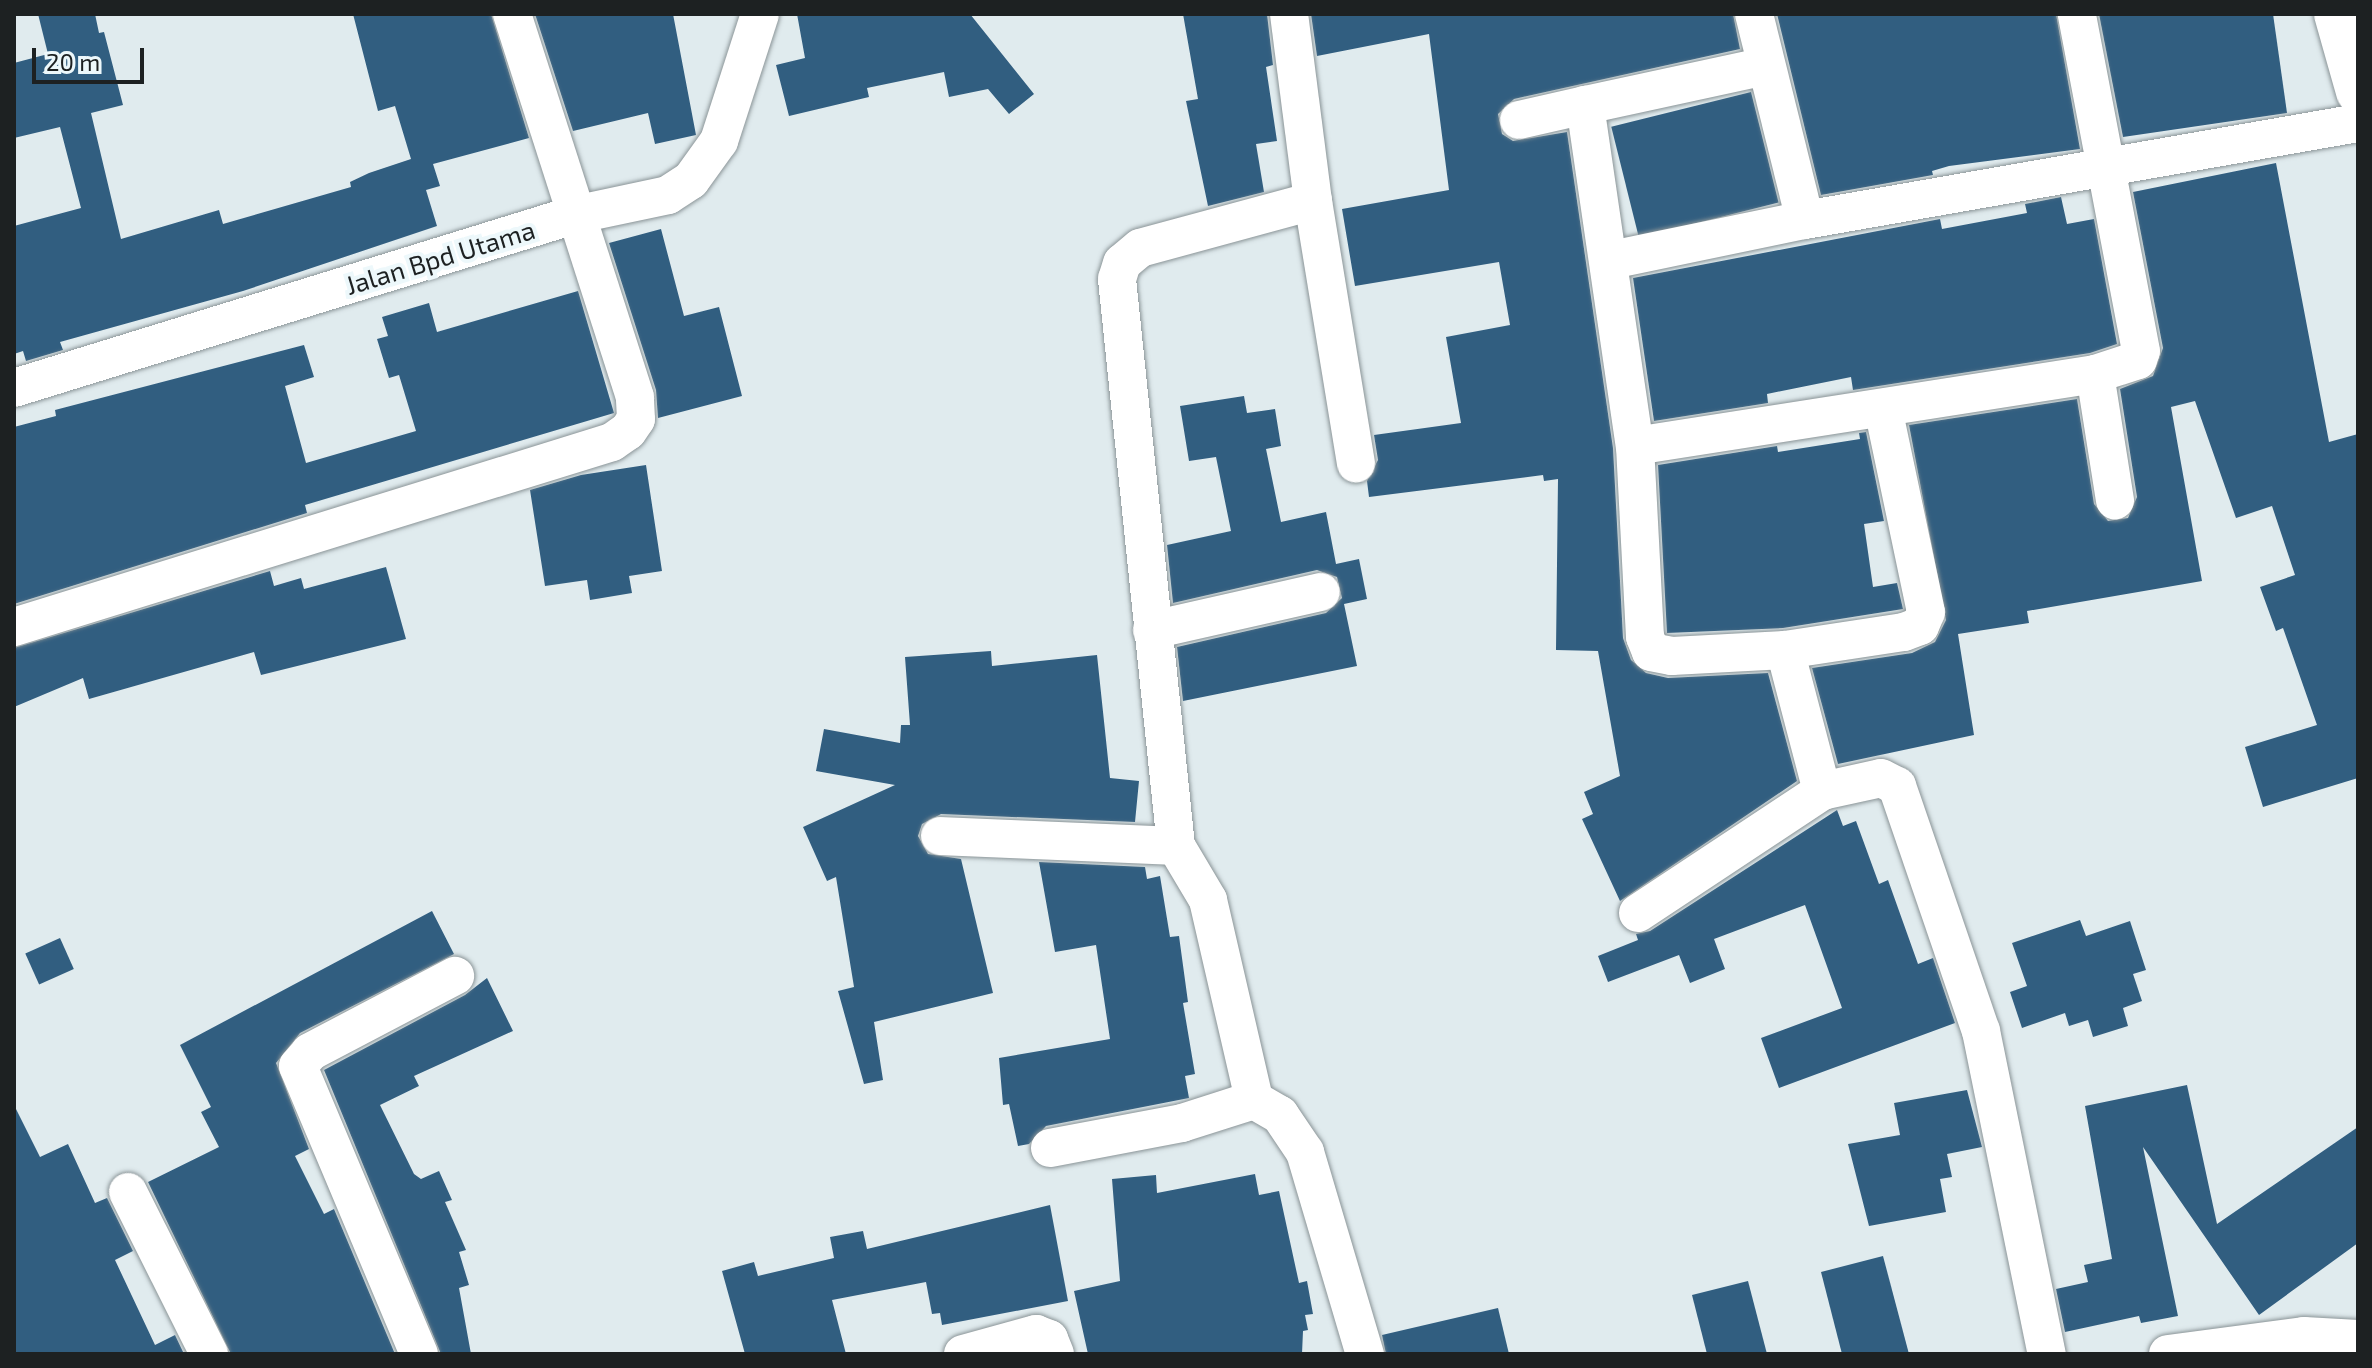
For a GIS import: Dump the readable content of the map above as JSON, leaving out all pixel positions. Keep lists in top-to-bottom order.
{
  "streets": {
    "street": ["Jalan Bpd Utama"]
  },
  "scale_bar": "20 m"
}
